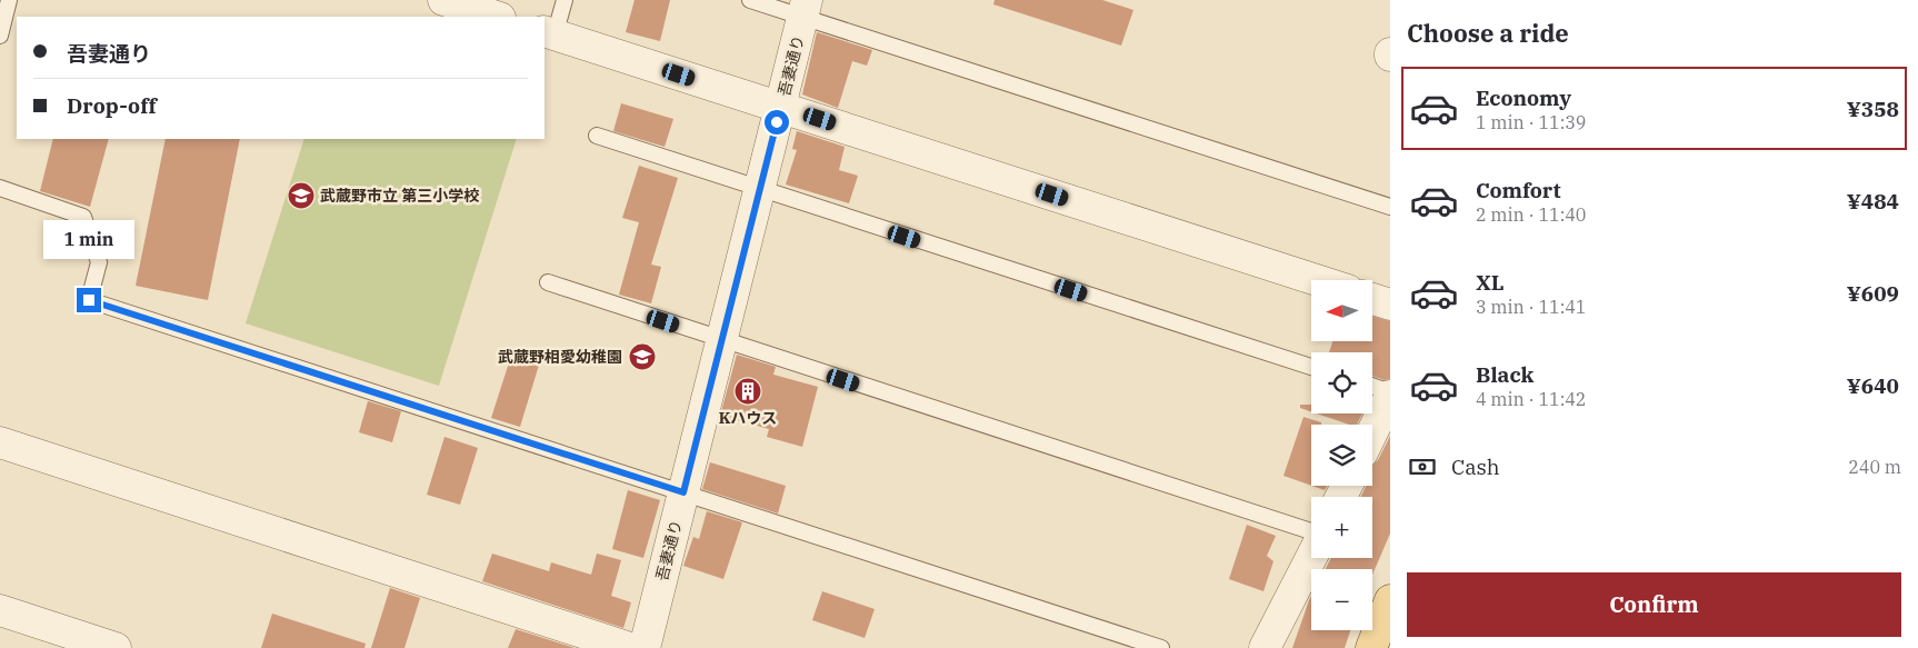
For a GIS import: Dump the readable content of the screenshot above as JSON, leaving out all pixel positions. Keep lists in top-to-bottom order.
{
  "streets": {
    "street": ["吾妻通り"]
  },
  "places": {
    "school or university": ["武蔵野市立 第三小学校", "武蔵野相愛幼稚園"],
    "building": ["Kハウス"]
  },
  "north": "left",
  "page": {
    "heading": "Choose a ride",
    "banner": ["吾妻通り", "Drop-off"],
    "list": [
      {
        "name": "Economy",
        "note": "1 min · 11:39",
        "value": "¥358"
      },
      {
        "name": "Comfort",
        "note": "2 min · 11:40",
        "value": "¥484"
      },
      {
        "name": "XL",
        "note": "3 min · 11:41",
        "value": "¥609"
      },
      {
        "name": "Black",
        "note": "4 min · 11:42",
        "value": "¥640"
      }
    ],
    "bubble": "1 min",
    "map_buttons": ["+", "−"],
    "pay": ["Cash", "240 m"],
    "buttons": "Confirm"
  }
}
